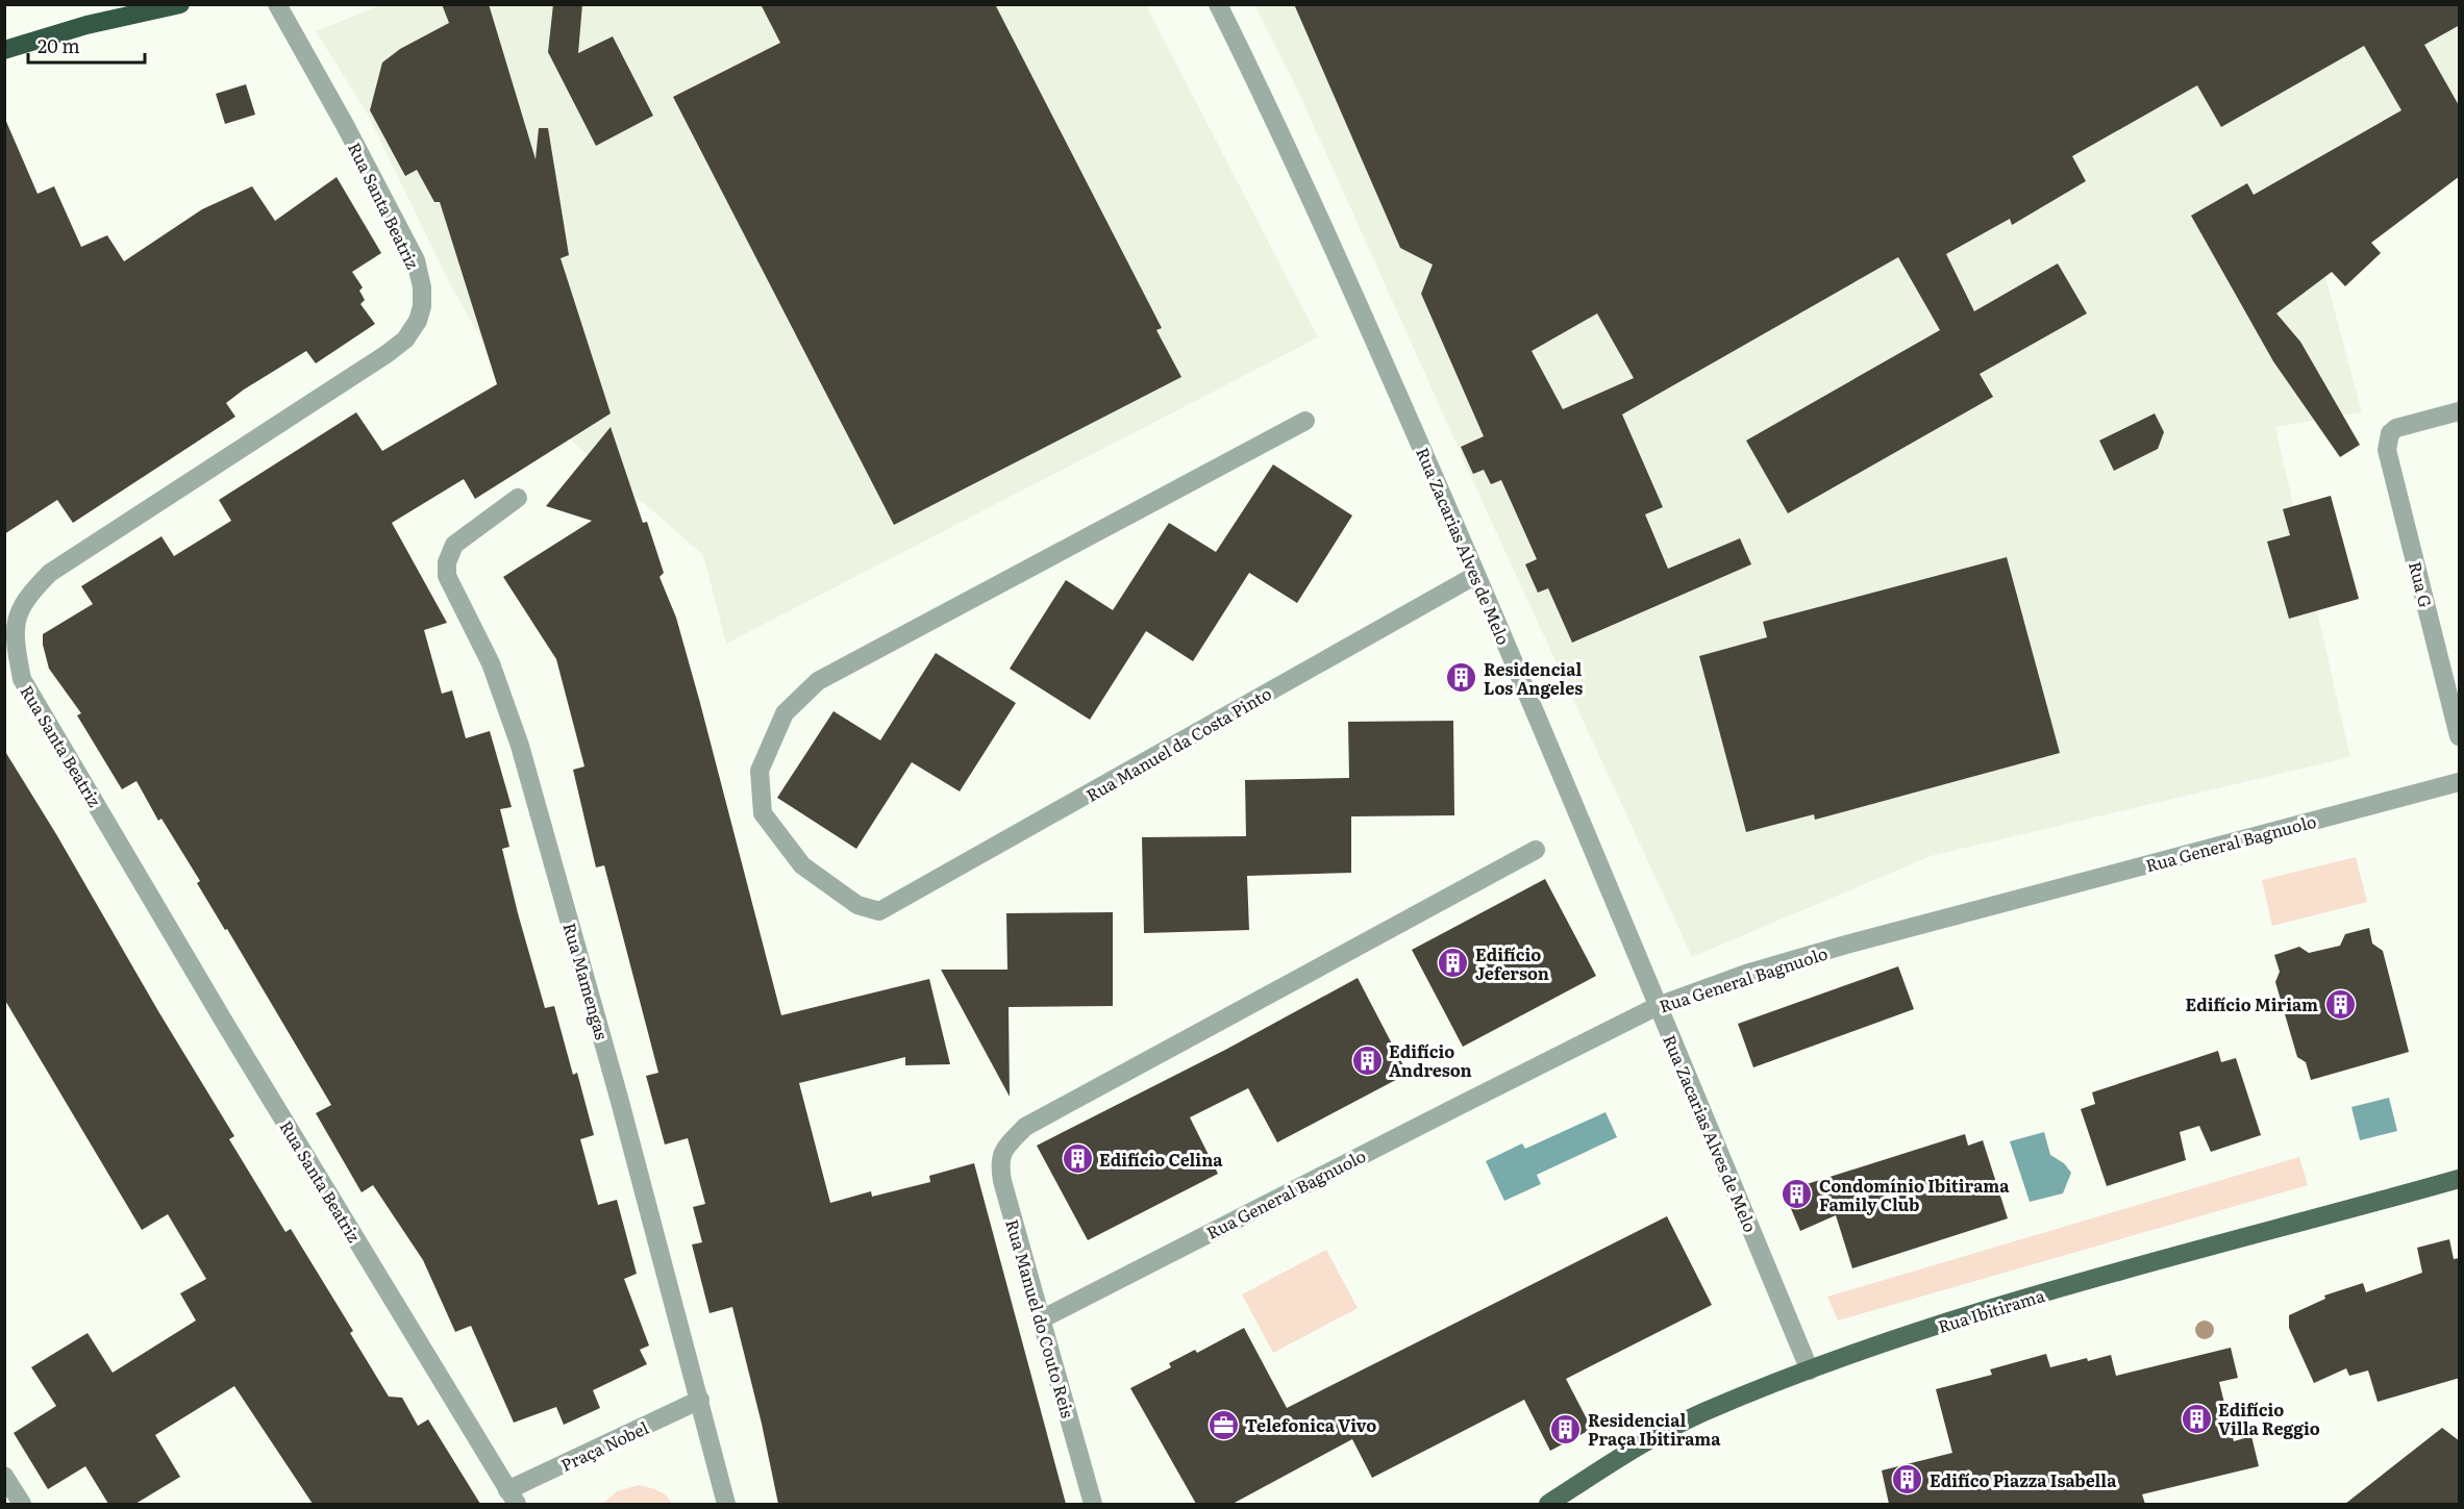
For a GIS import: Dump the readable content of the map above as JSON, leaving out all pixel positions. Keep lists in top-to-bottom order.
{
  "streets": {
    "main road": ["Rua Ibitirama"],
    "street": [
      "Rua Santa Beatriz",
      "Rua Zacarias Alves de Melo",
      "Rua G",
      "Rua Manuel da Costa Pinto",
      "Rua General Bagnuolo",
      "Rua Mamengas",
      "Rua Manuel do Couto Reis",
      "Praça Nobel"
    ]
  },
  "crossings": [
    ["Rua Santa Beatriz", "Praça Nobel"],
    ["Rua Zacarias Alves de Melo", "Rua Manuel da Costa Pinto"],
    ["Rua Zacarias Alves de Melo", "Rua General Bagnuolo"],
    ["Rua Zacarias Alves de Melo", "Rua Ibitirama"],
    ["Rua General Bagnuolo", "Rua Manuel do Couto Reis"],
    ["Rua Mamengas", "Praça Nobel"]
  ],
  "places": {
    "building": [
      "Residencial Los Angeles",
      "Edifício Jeferson",
      "Edifício Miriam",
      "Edifício Andreson",
      "Edifício Celina",
      "Condomínio Ibitirama Family Club",
      "Edifício Villa Reggio",
      "Residencial Praça Ibitirama",
      "Edifíco Piazza Isabella"
    ],
    "office": ["Telefonica Vivo"]
  },
  "scale_bar": "20 m"
}
